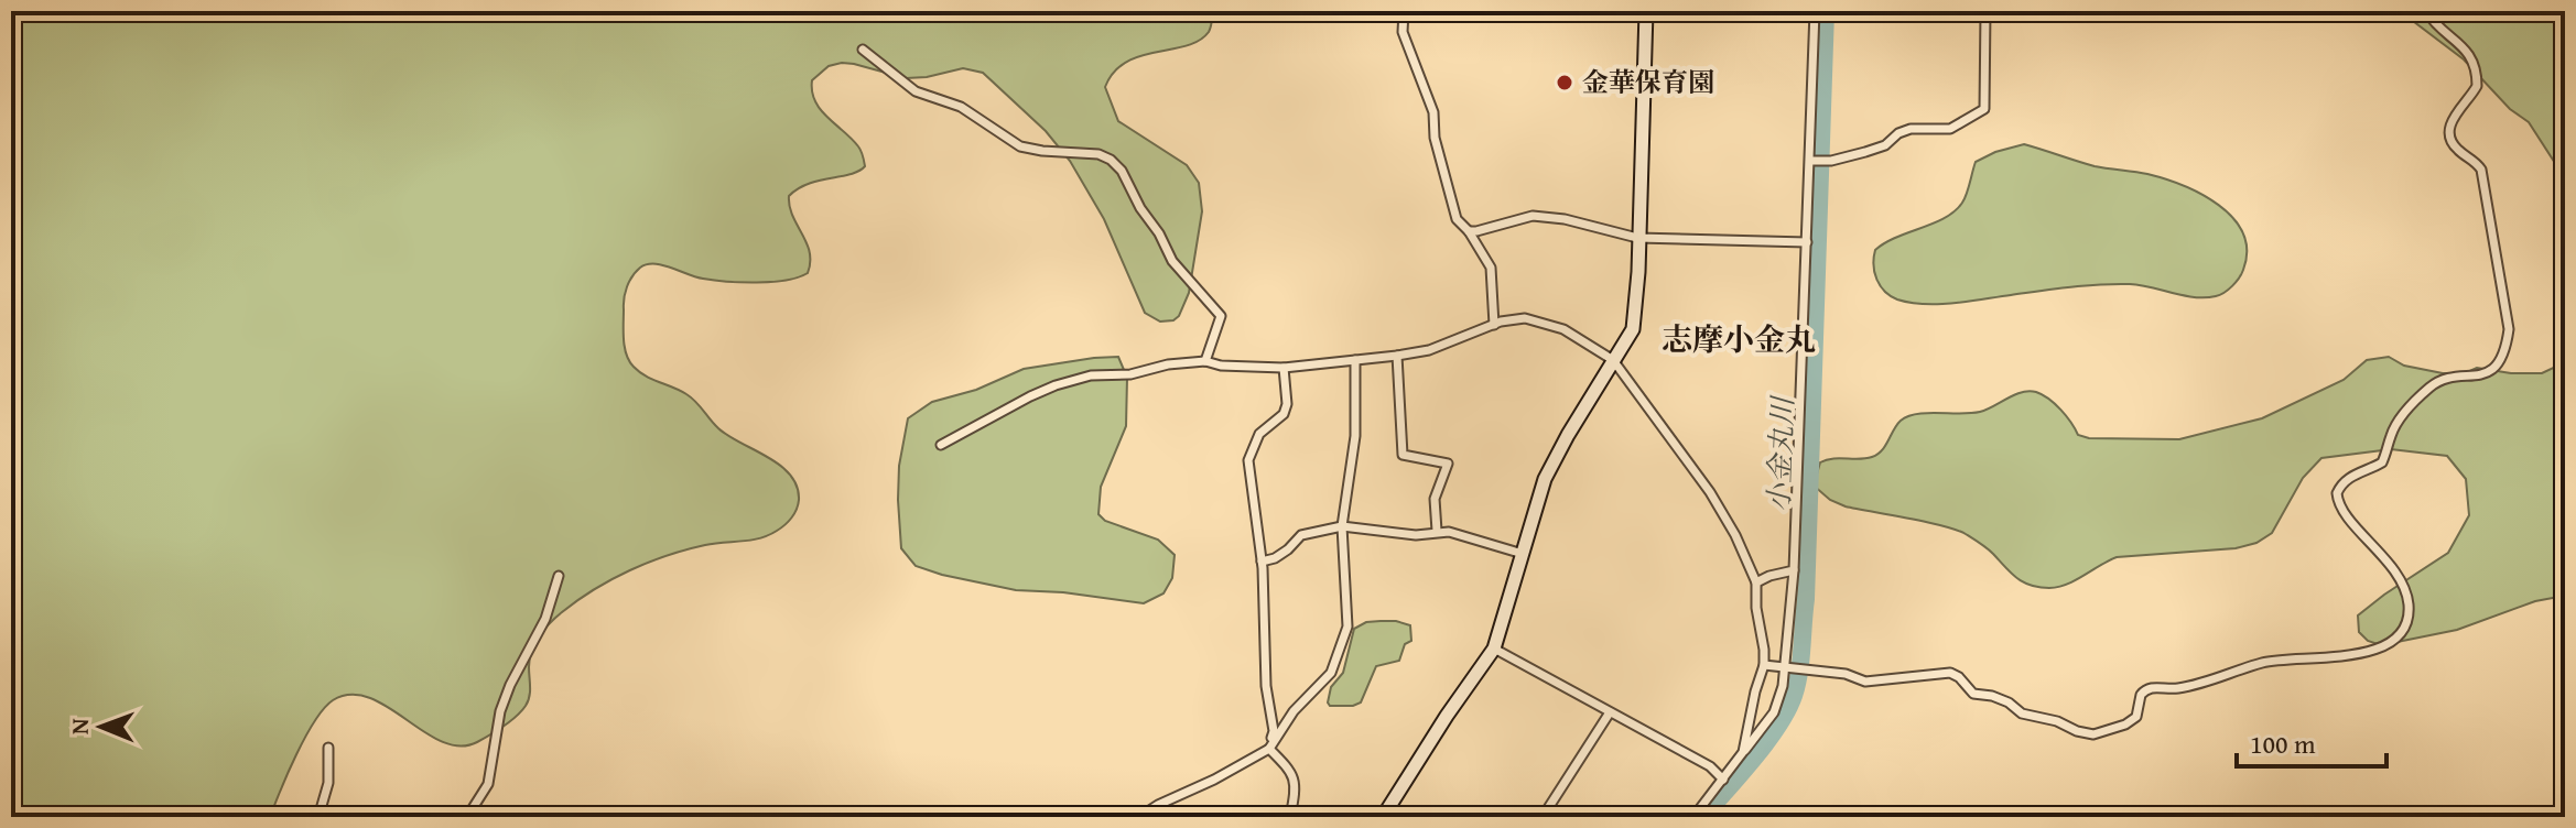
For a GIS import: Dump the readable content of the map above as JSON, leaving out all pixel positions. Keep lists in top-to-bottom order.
{
  "districts": ["志摩小金丸"],
  "water": ["小金丸川"],
  "places": ["金華保育園"],
  "scale_bar": "100 m",
  "north": "left"
}
